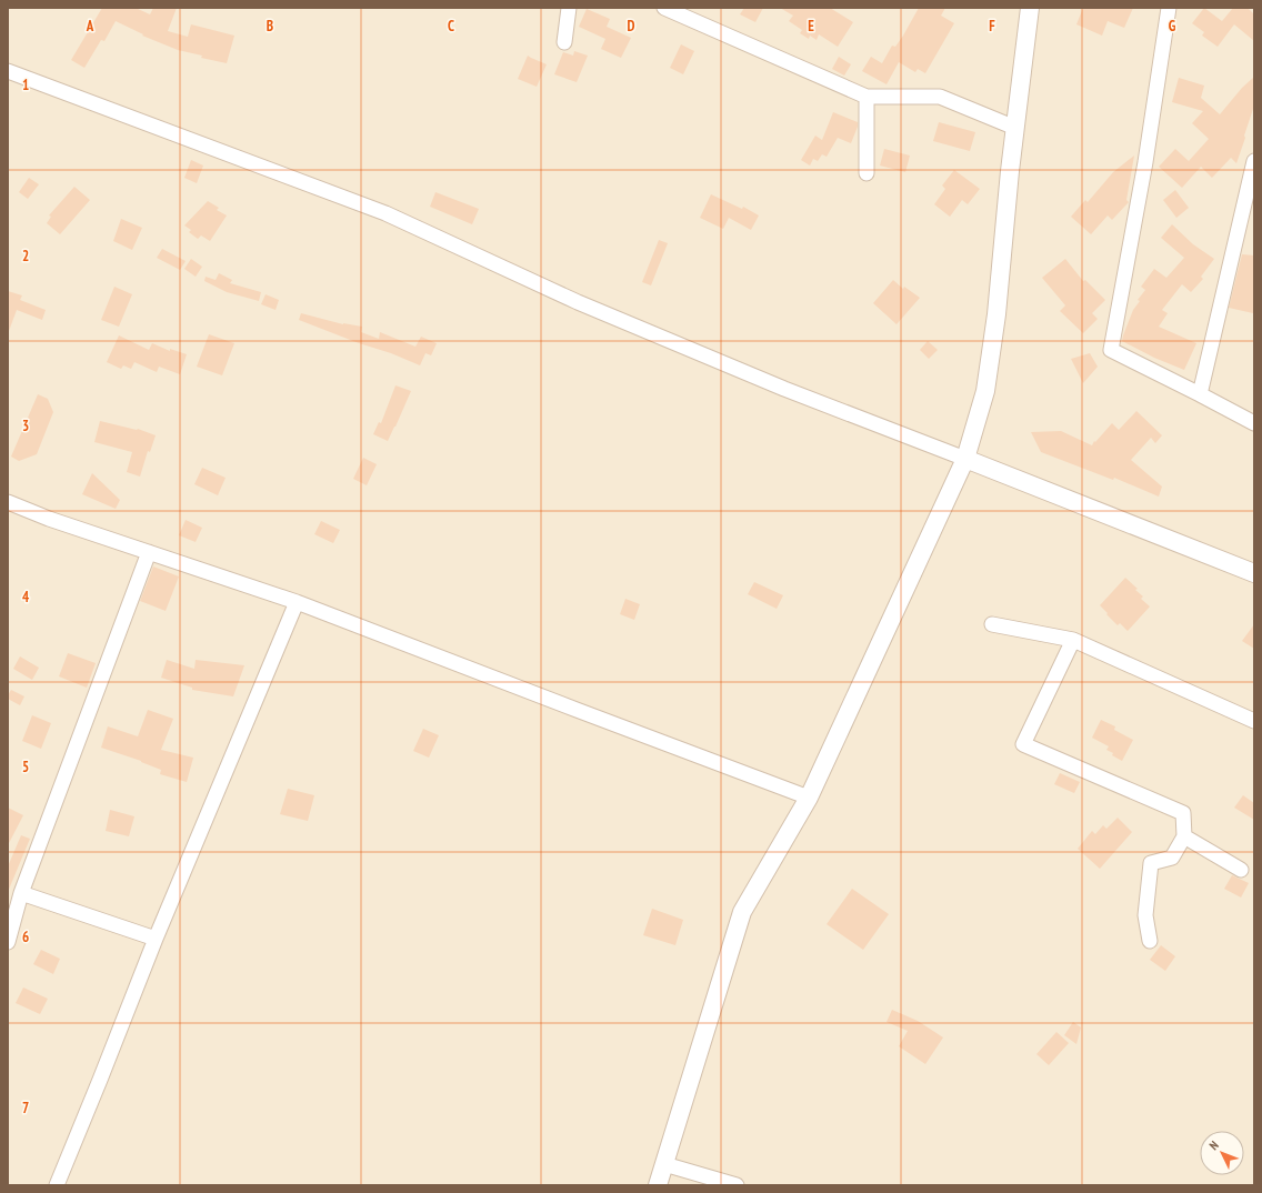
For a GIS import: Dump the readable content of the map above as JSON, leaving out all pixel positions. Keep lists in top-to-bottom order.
{
  "north": "top left",
  "grid": {
    "columns": [
      "A",
      "B",
      "C",
      "D",
      "E",
      "F",
      "G"
    ],
    "rows": [
      "1",
      "2",
      "3",
      "4",
      "5",
      "6",
      "7"
    ]
  }
}
